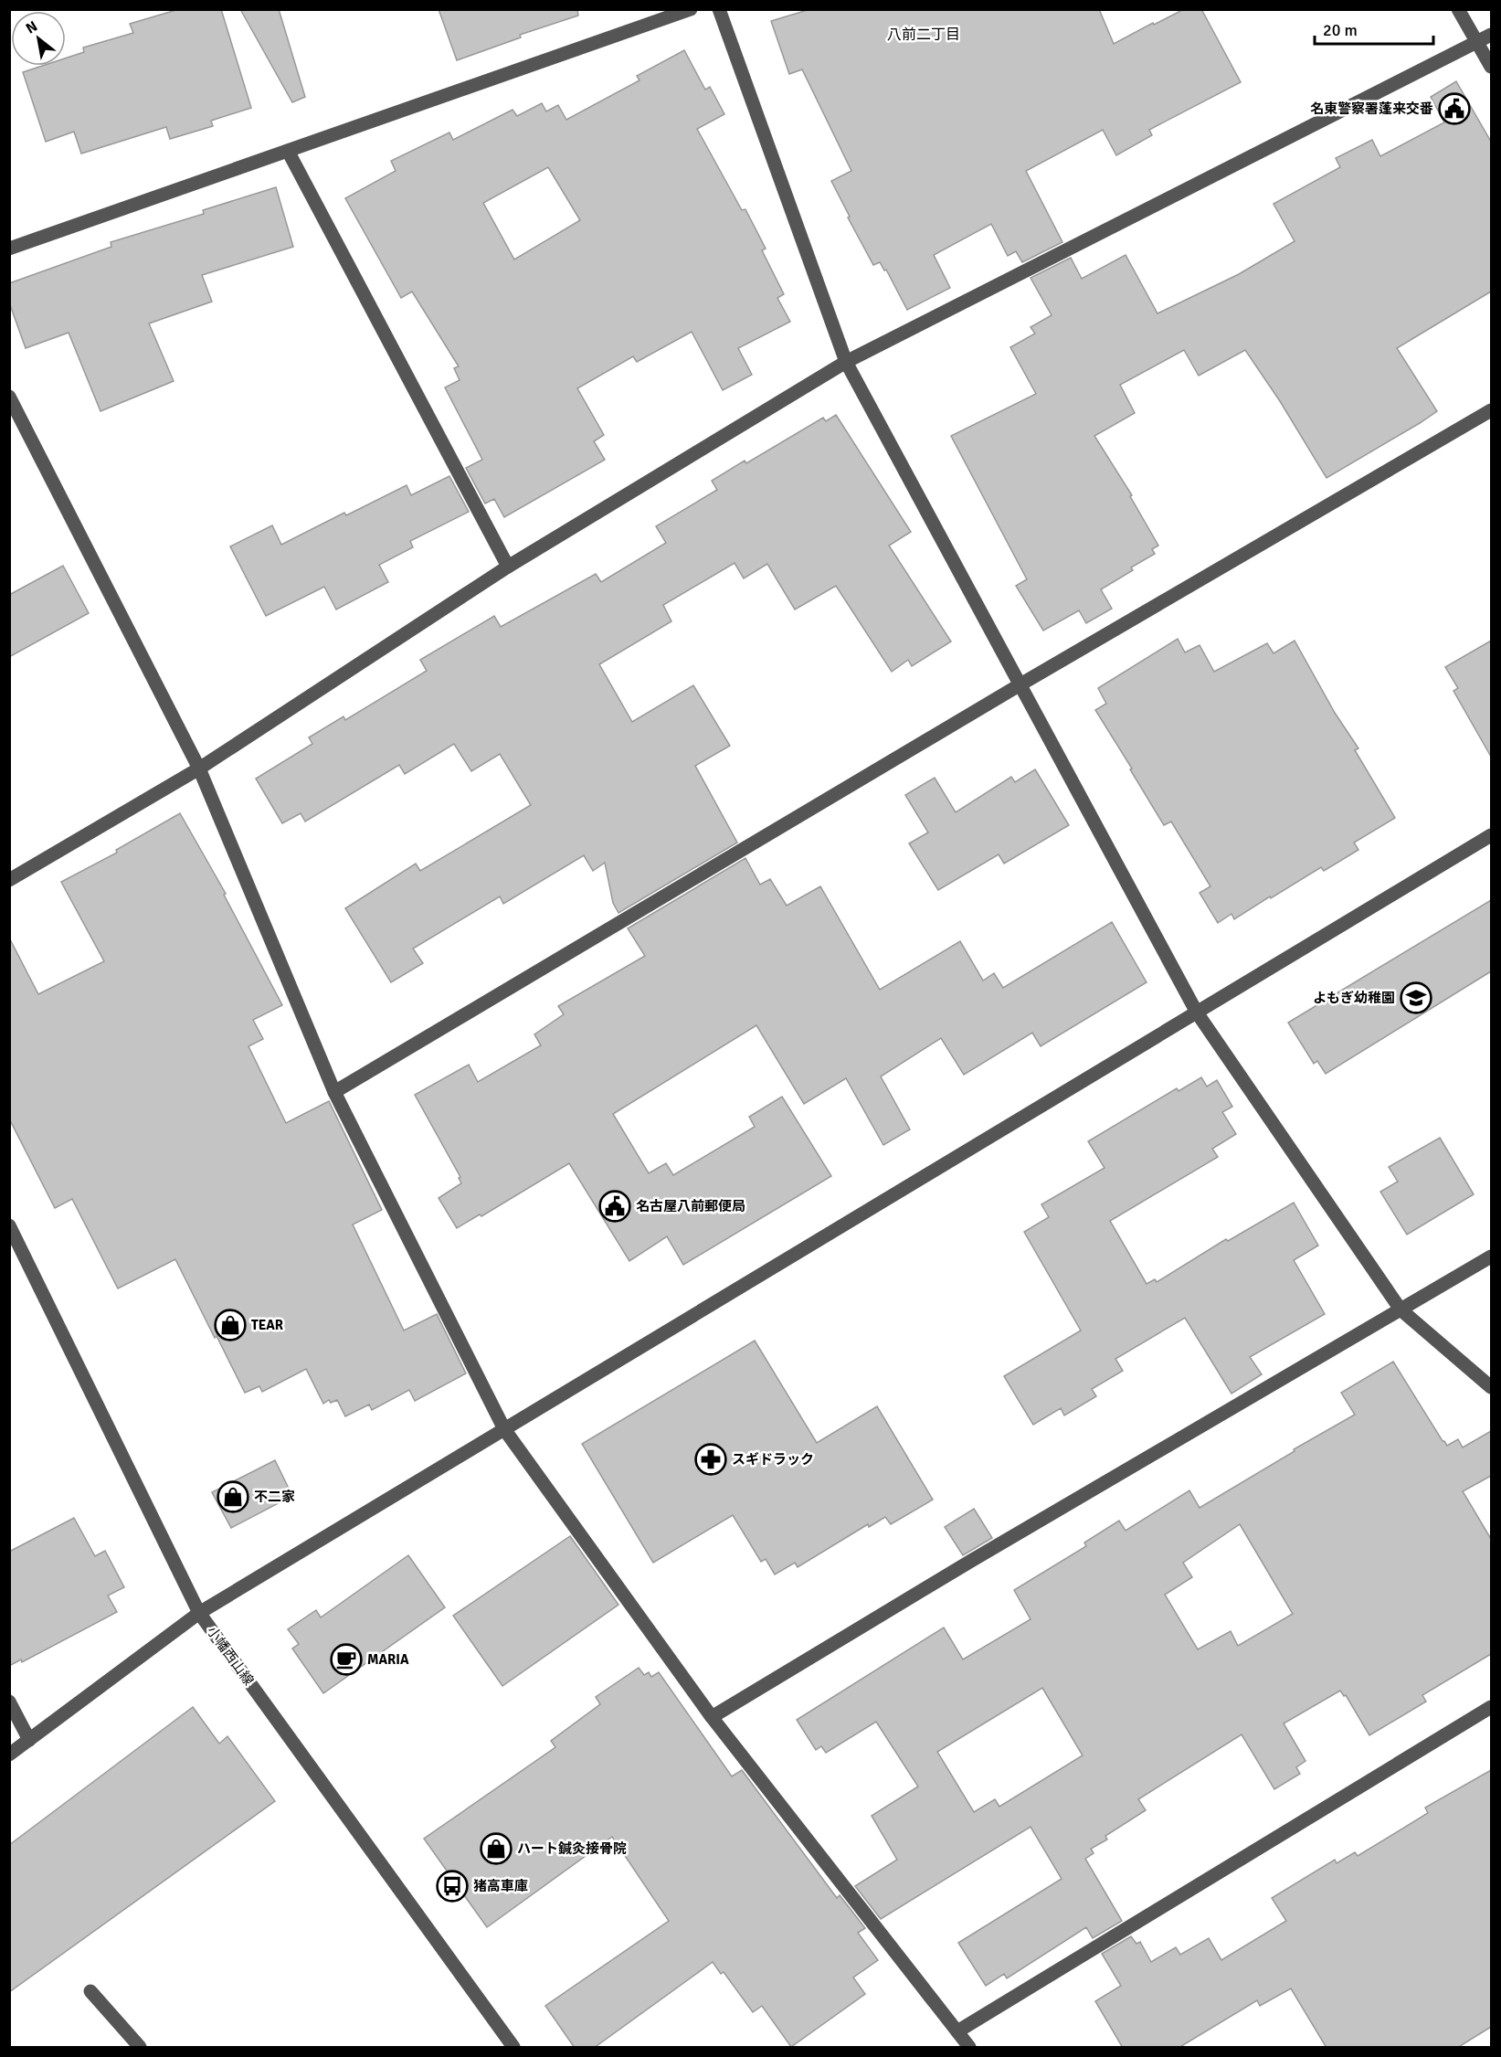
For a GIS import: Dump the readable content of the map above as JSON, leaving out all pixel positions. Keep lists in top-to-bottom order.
{
  "streets": {
    "street": ["小幡西山線"]
  },
  "districts": ["八前二丁目"],
  "places": {
    "public building": ["名東警察署蓬来交番", "名古屋八前郵便局"],
    "school or university": ["よもぎ幼稚園"],
    "shop": ["TEAR", "不二家", "ハート鍼灸接骨院"],
    "pharmacy": ["スギドラック"],
    "cafe": ["MARIA"],
    "bus stop": ["猪高車庫"]
  },
  "scale_bar": "20 m",
  "north": "top left"
}
